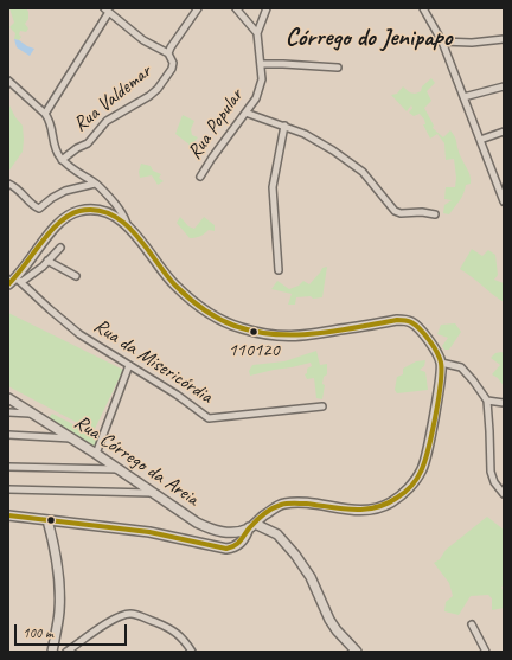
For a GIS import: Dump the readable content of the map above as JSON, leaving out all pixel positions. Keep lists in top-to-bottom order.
{
  "streets": {
    "street": [
      "Rua Valdemar",
      "Rua Popular",
      "Rua da Misericórdia",
      "Rua Córrego da Areia"
    ]
  },
  "districts": ["Córrego do Jenipapo"],
  "places": ["110120"],
  "scale_bar": "100 m"
}
